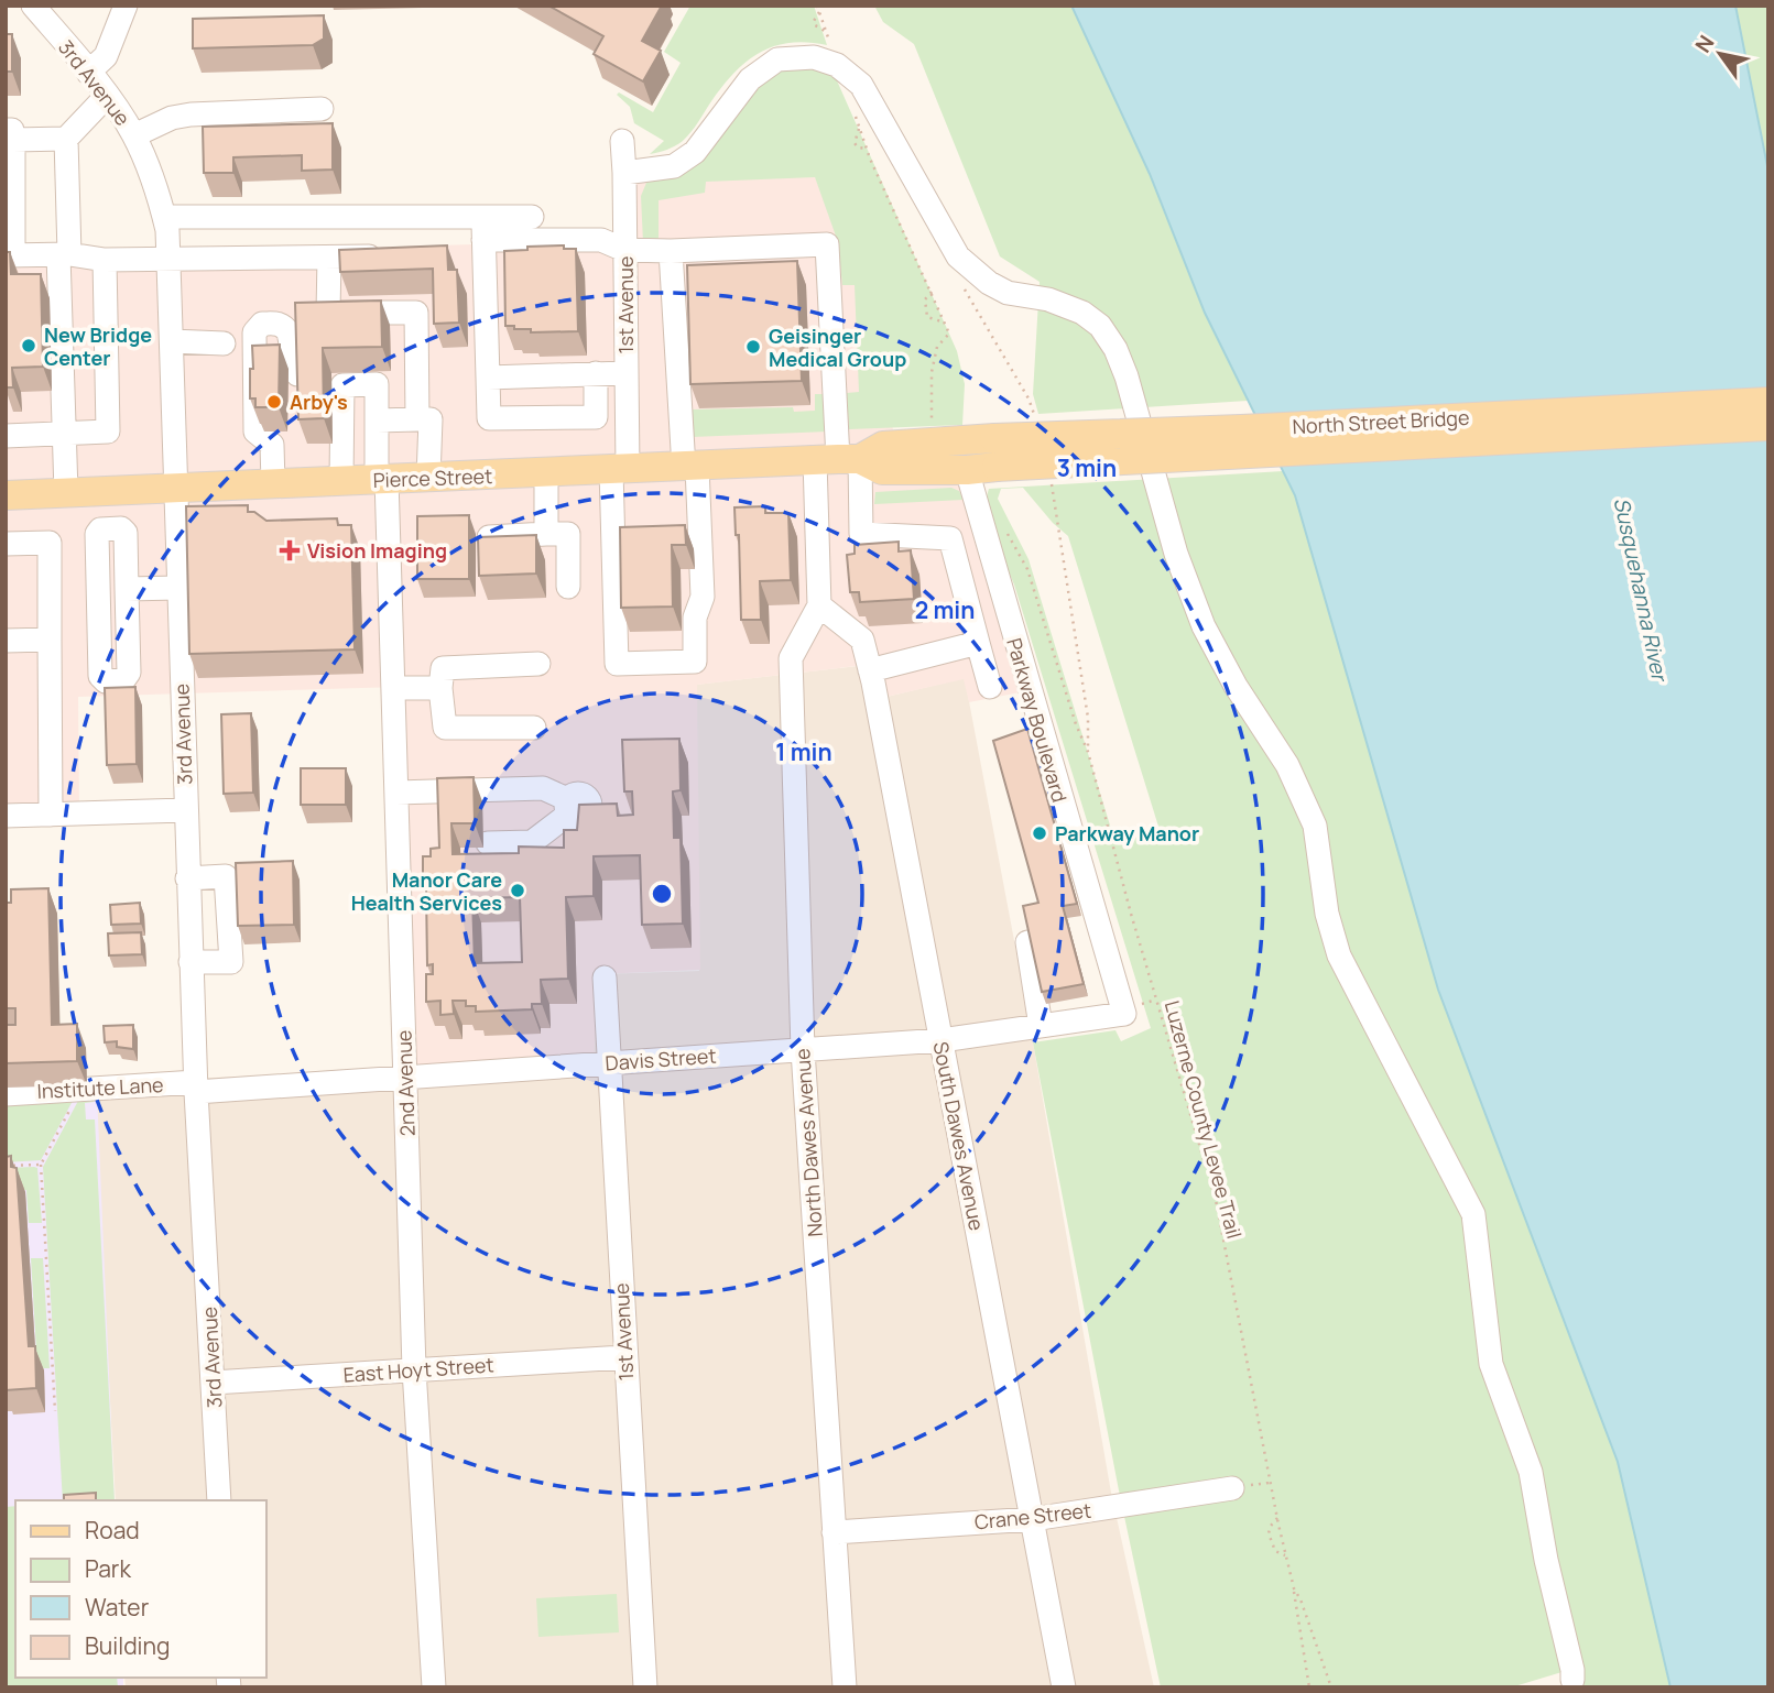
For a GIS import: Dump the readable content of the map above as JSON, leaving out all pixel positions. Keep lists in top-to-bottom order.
{
  "streets": {
    "main road": ["North Street Bridge", "Pierce Street"],
    "street": [
      "3rd Avenue",
      "1st Avenue",
      "Parkway Boulevard",
      "Davis Street",
      "2nd Avenue",
      "Institute Lane",
      "South Dawes Avenue",
      "North Dawes Avenue",
      "East Hoyt Street",
      "Crane Street"
    ],
    "path": ["Luzerne County Levee Trail"]
  },
  "crossings": [
    ["3rd Avenue", "Pierce Street"],
    ["3rd Avenue", "Davis Street"],
    ["3rd Avenue", "Institute Lane"],
    ["3rd Avenue", "East Hoyt Street"],
    ["1st Avenue", "Pierce Street"],
    ["1st Avenue", "Davis Street"],
    ["1st Avenue", "East Hoyt Street"],
    ["North Street Bridge", "Pierce Street"],
    ["Pierce Street", "Parkway Boulevard"],
    ["Pierce Street", "2nd Avenue"],
    ["Parkway Boulevard", "Davis Street"],
    ["Davis Street", "2nd Avenue"],
    ["Davis Street", "Institute Lane"],
    ["Davis Street", "South Dawes Avenue"],
    ["Davis Street", "North Dawes Avenue"],
    ["2nd Avenue", "East Hoyt Street"],
    ["South Dawes Avenue", "North Dawes Avenue"],
    ["South Dawes Avenue", "Crane Street"],
    ["North Dawes Avenue", "Crane Street"]
  ],
  "water": ["Susquehanna River"],
  "places": {
    "other": [
      "New Bridge Center",
      "Geisinger Medical Group",
      "Arby's",
      "Parkway Manor",
      "Manor Care Health Services"
    ],
    "health": ["Vision Imaging"]
  },
  "legend": [
    "Road",
    "Park",
    "Water",
    "Building"
  ],
  "north": "top left",
  "rings": ["3 min", "2 min", "1 min"]
}
